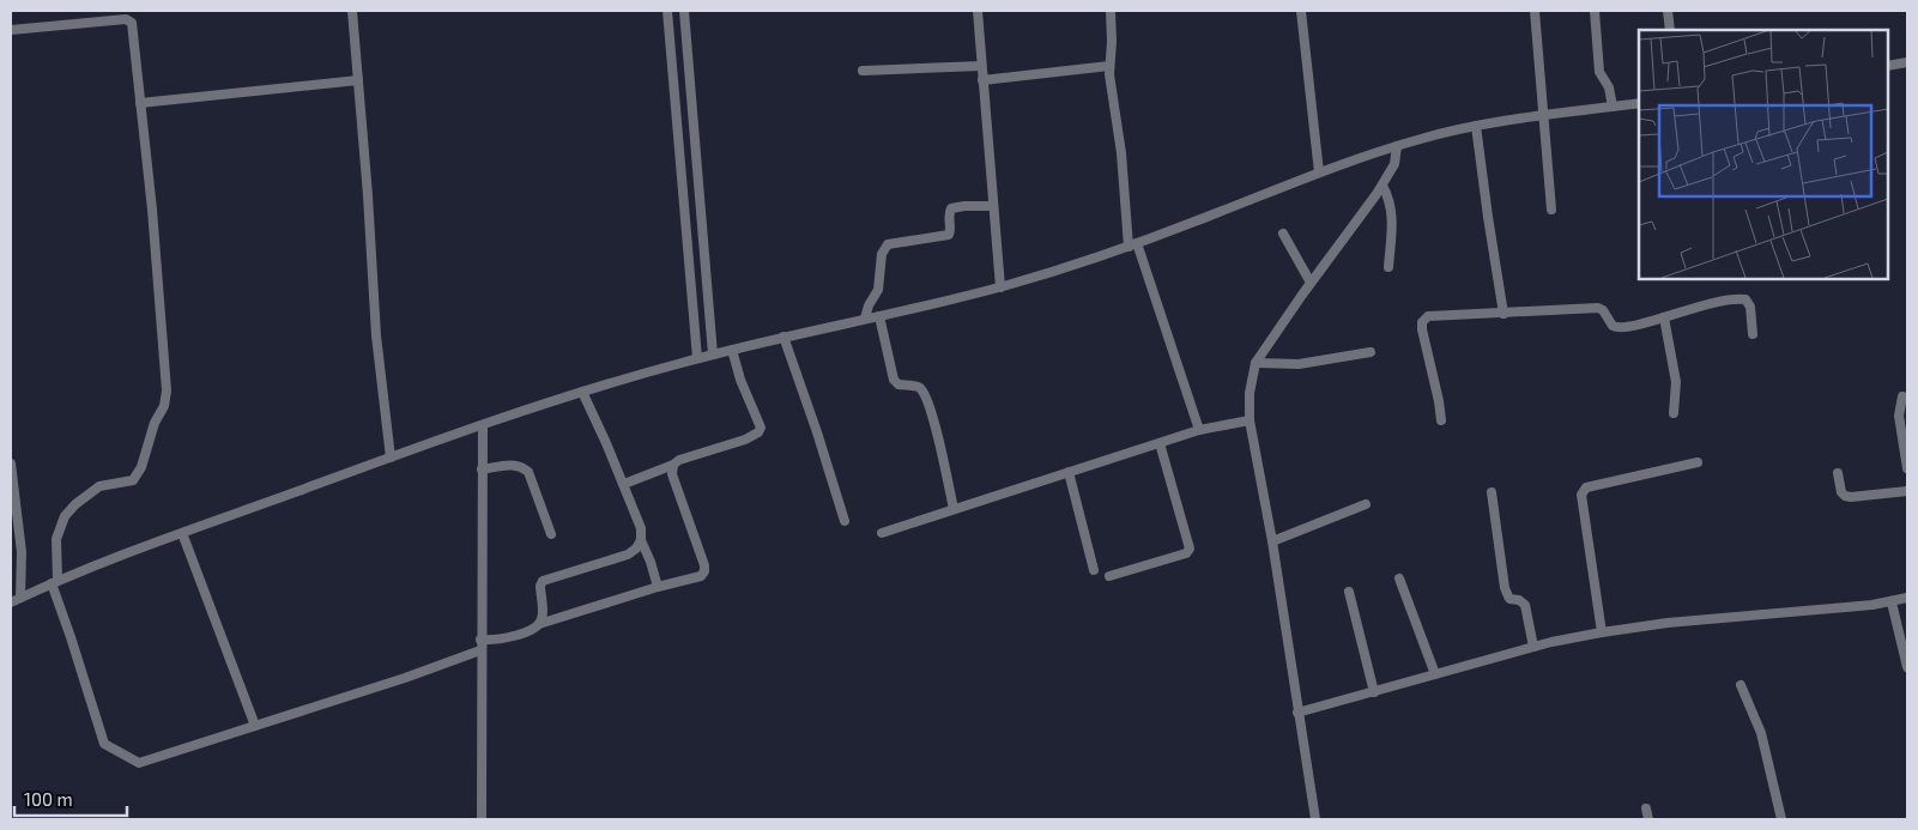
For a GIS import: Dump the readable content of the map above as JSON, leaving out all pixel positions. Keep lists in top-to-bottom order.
{
  "scale_bar": "100 m"
}
